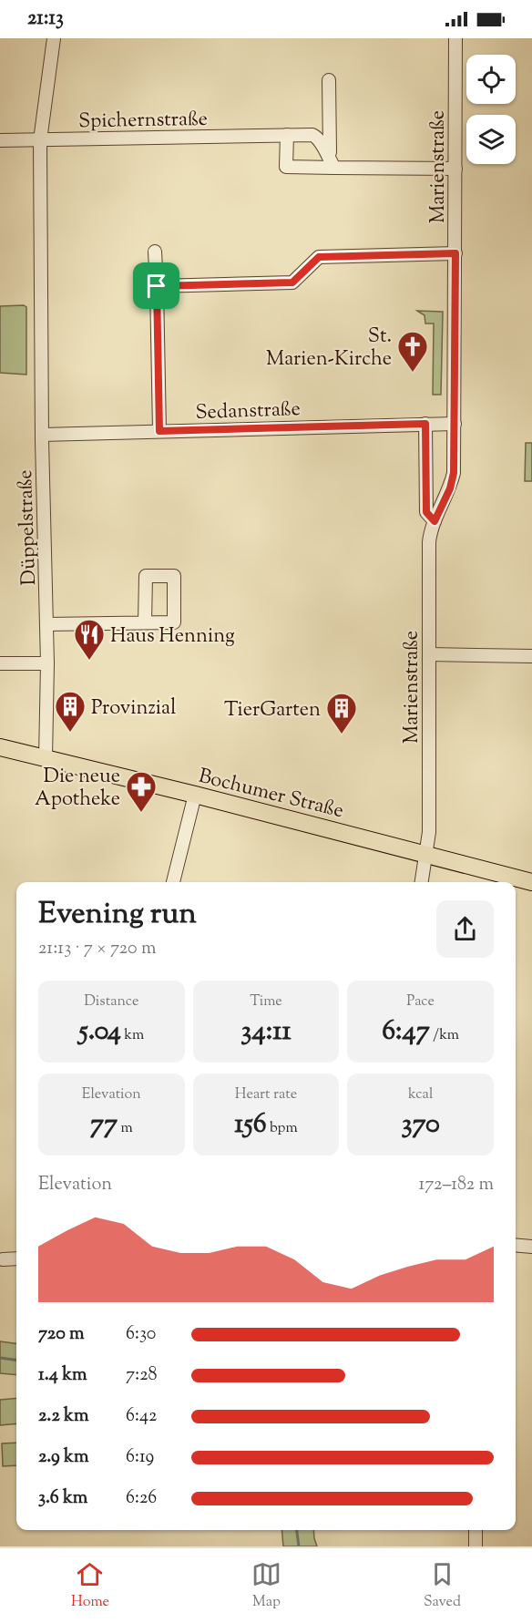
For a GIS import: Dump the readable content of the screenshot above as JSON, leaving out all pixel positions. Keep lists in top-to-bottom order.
{
  "streets": {
    "main road": ["Bochumer Straße"],
    "street": [
      "Spichernstraße",
      "Marienstraße",
      "Sedanstraße",
      "Düppelstraße"
    ]
  },
  "crossings": [
    ["Spichernstraße", "Düppelstraße"],
    ["Marienstraße", "Sedanstraße"],
    ["Marienstraße", "Bochumer Straße"],
    ["Sedanstraße", "Düppelstraße"],
    ["Düppelstraße", "Bochumer Straße"]
  ],
  "places": {
    "church": ["St. Marien-Kirche"],
    "restaurant": ["Haus Henning"],
    "building": ["Provinzial", "TierGarten"],
    "pharmacy": ["Die neue Apotheke"]
  },
  "page": {
    "status": "21:13",
    "heading": ["Evening run", "21:13 · 7 × 720 m"],
    "stats": [
      ["Distance", "5.04 km"],
      ["Time", "34:11"],
      ["Pace", "6:47 /km"],
      ["Elevation", "77 m"],
      ["Heart rate", "156 bpm"],
      ["kcal", "370"]
    ],
    "chart": ["Elevation", "172–182 m"],
    "list": [
      {
        "name": "720 m",
        "note": "6:30"
      },
      {
        "name": "1.4 km",
        "note": "7:28"
      },
      {
        "name": "2.2 km",
        "note": "6:42"
      },
      {
        "name": "2.9 km",
        "note": "6:19"
      },
      {
        "name": "3.6 km",
        "note": "6:26"
      }
    ],
    "tabs": ["Home", "Map", "Saved"]
  }
}
